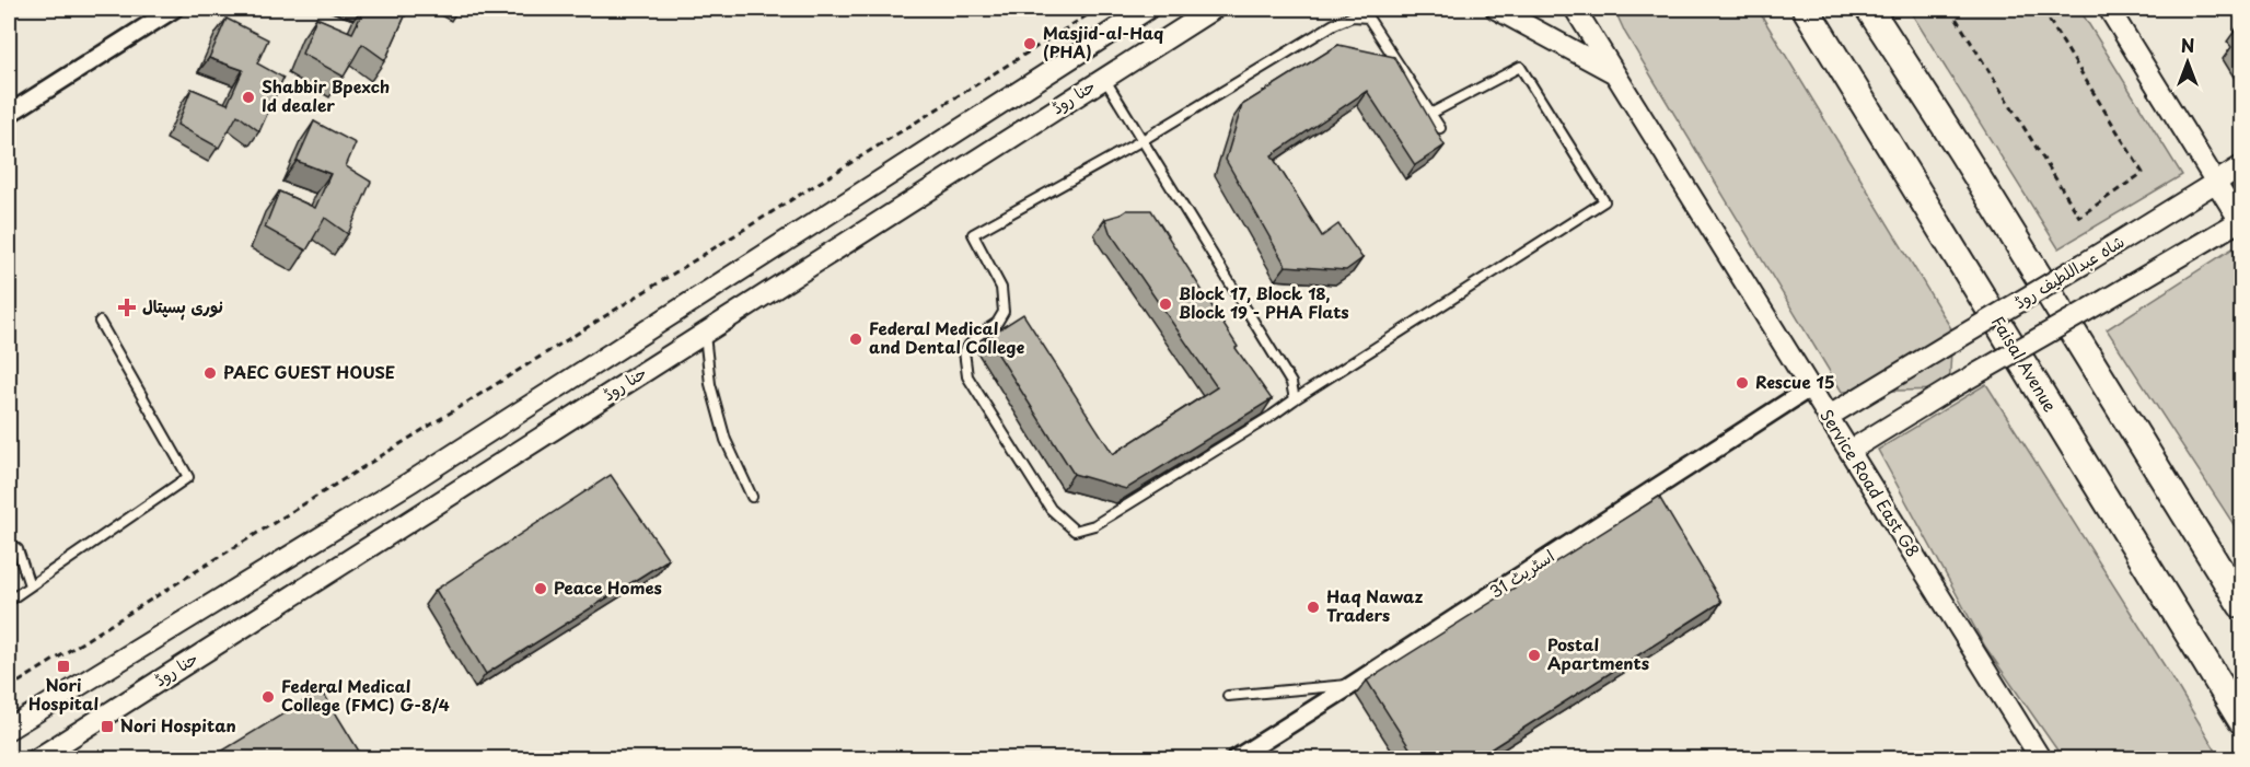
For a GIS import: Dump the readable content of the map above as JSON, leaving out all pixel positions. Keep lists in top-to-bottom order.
{
  "streets": {
    "main road": ["Faisal Avenue"],
    "street": [
      "حنا روڈ",
      "شاہ عبداللطیف روڈ",
      "Service Road East G8",
      "اسٹریٹ 31"
    ]
  },
  "crossings": [
    ["شاہ عبداللطیف روڈ", "Service Road East G8"],
    ["Service Road East G8", "اسٹریٹ 31"]
  ],
  "places": {
    "other": [
      "Masjid-al-Haq (PHA)",
      "Shabbir Bpexch Id dealer",
      "Block 17, Block 18, Block 19 - PHA Flats",
      "Federal Medical and Dental College",
      "PAEC GUEST HOUSE",
      "Rescue 15",
      "Peace Homes",
      "Haq Nawaz Traders",
      "Postal Apartments",
      "Federal Medical College (FMC) G-8/4"
    ],
    "health": ["نوری ہسپتال"],
    "transit": ["Nori Hospital", "Nori Hospitan"]
  },
  "north": "top"
}
